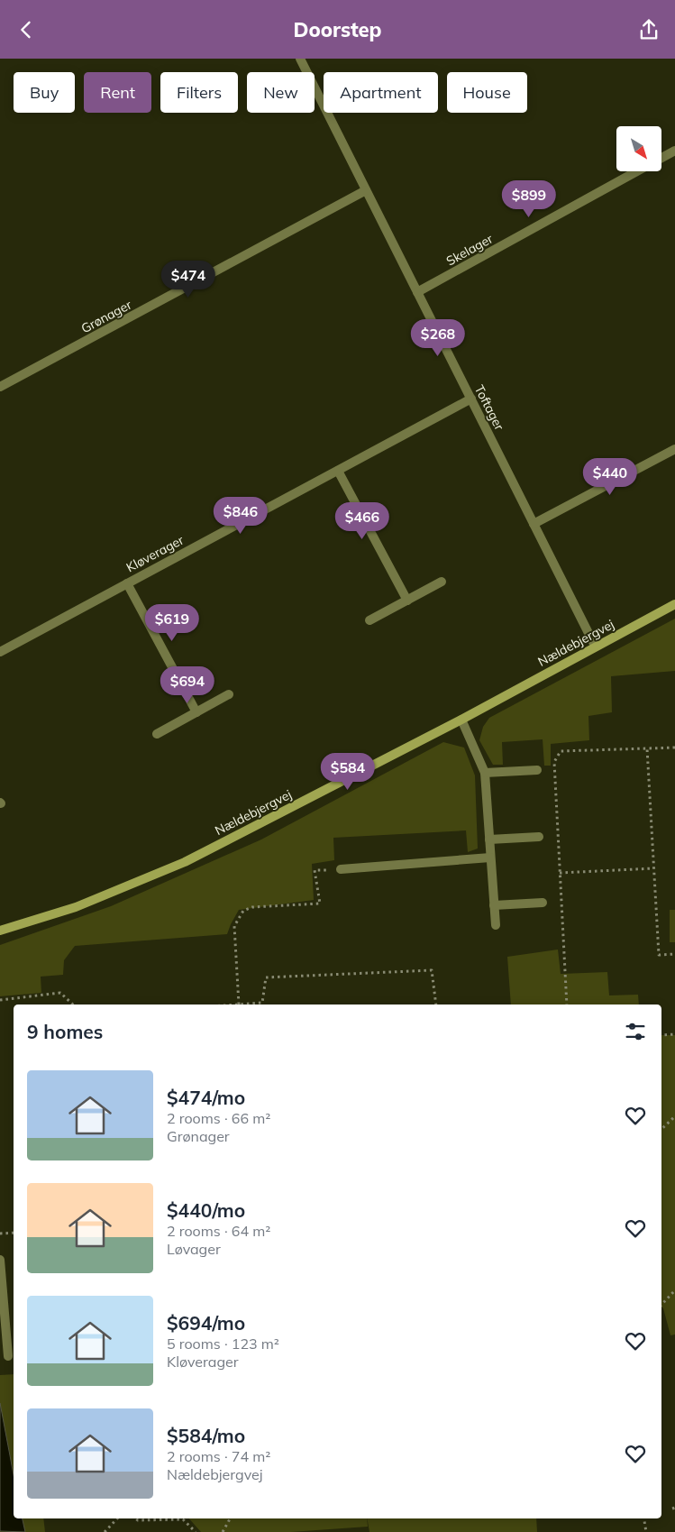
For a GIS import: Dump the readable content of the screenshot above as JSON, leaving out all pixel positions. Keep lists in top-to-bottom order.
{
  "streets": {
    "street": [
      "Skelager",
      "Grønager",
      "Toftager",
      "Kløverager",
      "Nældebjergvej"
    ]
  },
  "crossings": [
    ["Skelager", "Toftager"],
    ["Grønager", "Toftager"],
    ["Toftager", "Kløverager"],
    ["Toftager", "Nældebjergvej"]
  ],
  "north": "bottom right",
  "page": {
    "header": "Doorstep",
    "chip": [
      "Buy",
      "Rent",
      "Filters",
      "New",
      "Apartment",
      "House"
    ],
    "price": [
      "$899",
      "$474",
      "$268",
      "$440",
      "$846",
      "$466",
      "$619",
      "$694",
      "$584"
    ],
    "heading": "9 homes",
    "list": [
      {
        "name": "$474/mo",
        "note": "2 rooms · 66 m² · Grønager"
      },
      {
        "name": "$440/mo",
        "note": "2 rooms · 64 m² · Løvager"
      },
      {
        "name": "$694/mo",
        "note": "5 rooms · 123 m² · Kløverager"
      },
      {
        "name": "$584/mo",
        "note": "2 rooms · 74 m² · Nældebjergvej"
      }
    ]
  }
}
